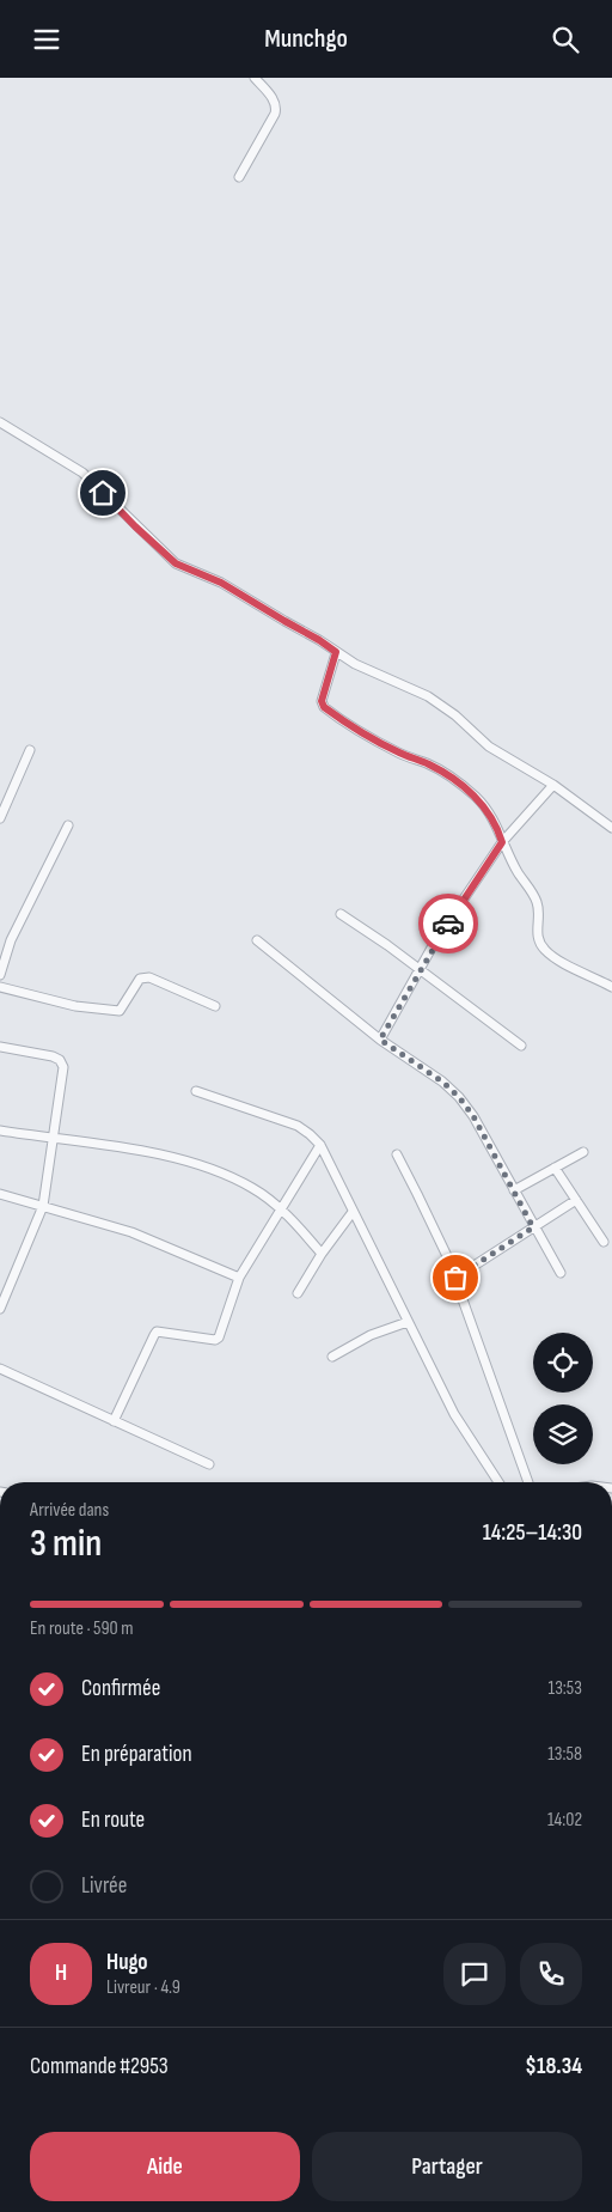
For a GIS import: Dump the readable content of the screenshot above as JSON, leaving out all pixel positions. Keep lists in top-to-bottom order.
{
  "page": {
    "header": "Munchgo",
    "heading": ["3 min", "Arrivée dans", "14:25–14:30"],
    "panel": [
      "Hugo",
      "Livreur · 4.9",
      "Commande #2953",
      "$18.34"
    ],
    "bar": "En route · 590 m",
    "list": [
      ["Confirmée", "13:53"],
      ["En préparation", "13:58"],
      ["En route", "14:02"],
      "Livrée"
    ],
    "round": "H",
    "buttons": ["Aide", "Partager"]
  }
}
